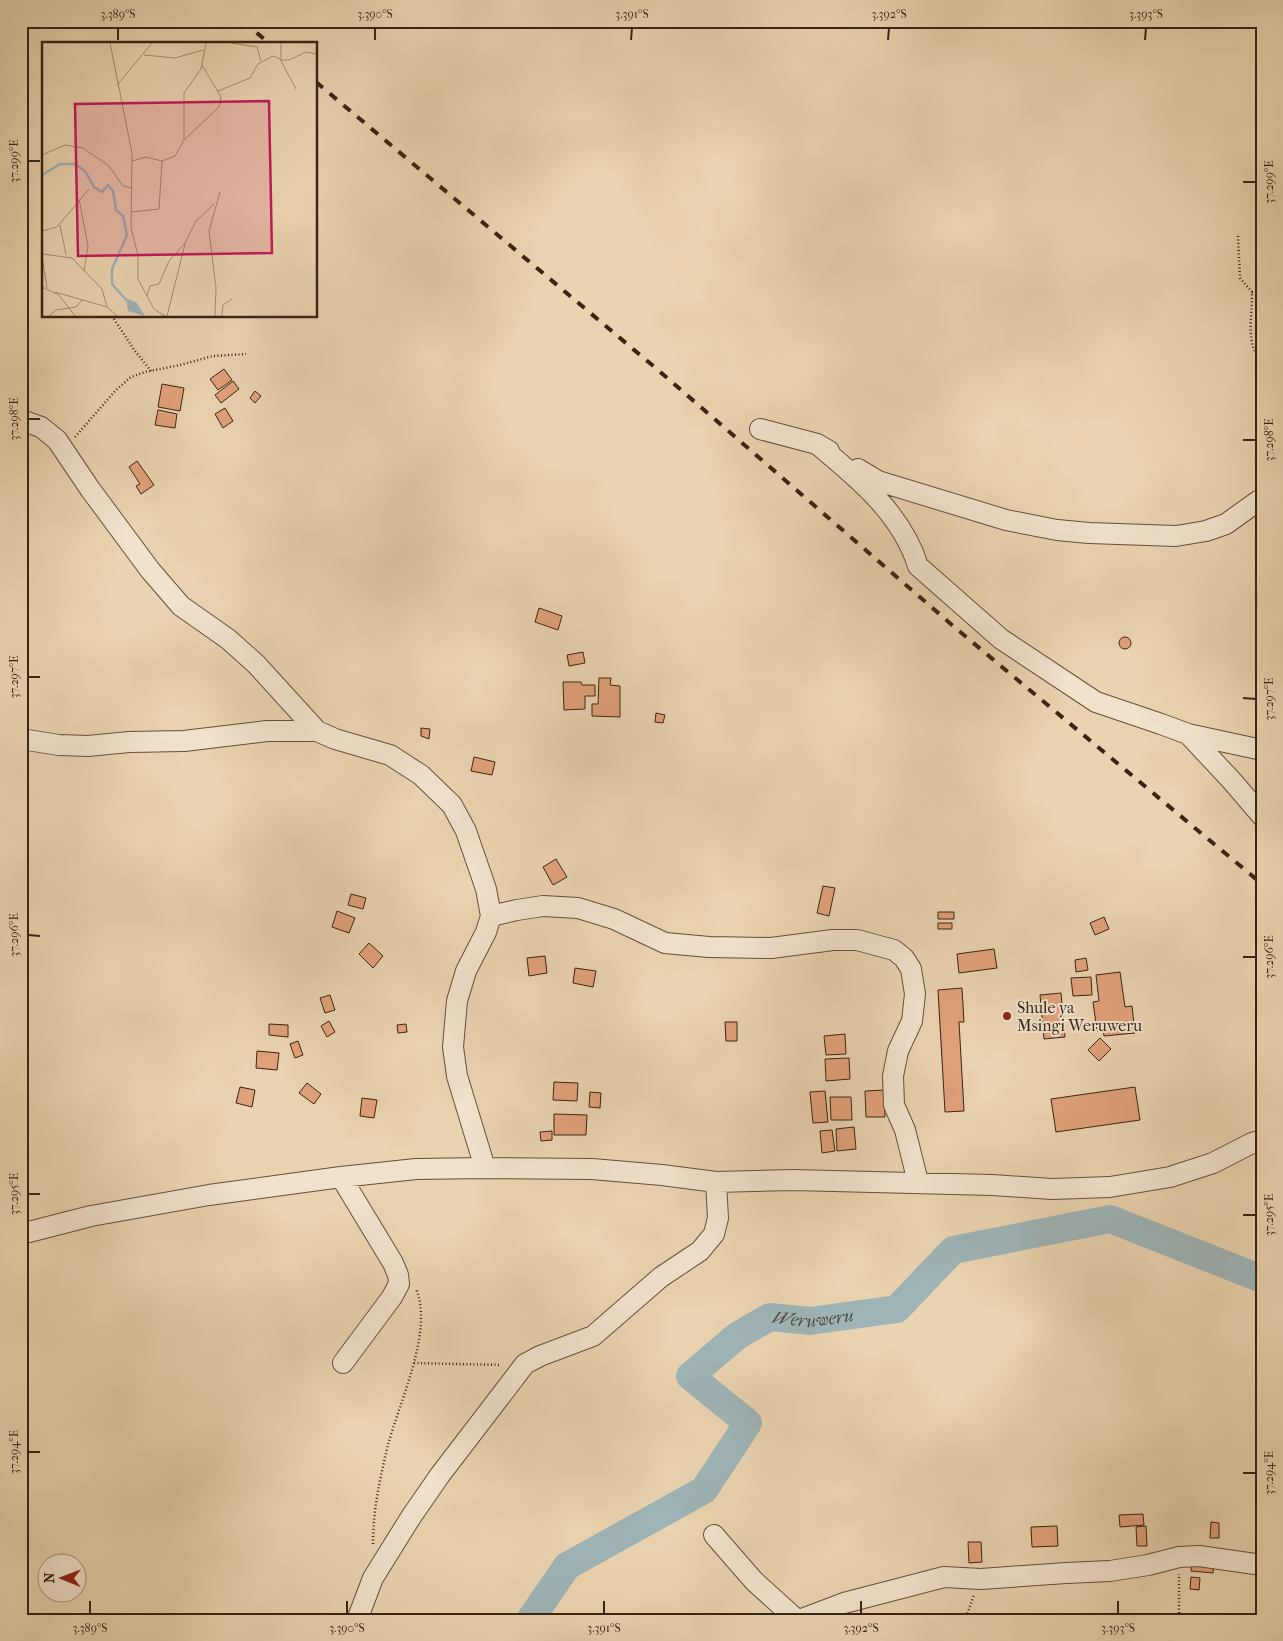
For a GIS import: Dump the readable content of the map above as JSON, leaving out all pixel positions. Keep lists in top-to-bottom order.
{
  "water": ["Weruweru"],
  "places": ["Shule ya Msingi Weruweru"],
  "north": "left",
  "coordinates": [
    "3.389°S",
    "3.390°S",
    "3.391°S",
    "3.392°S",
    "3.393°S",
    "37.299°E",
    "37.298°E",
    "37.297°E",
    "37.296°E",
    "37.295°E",
    "37.294°E"
  ]
}
